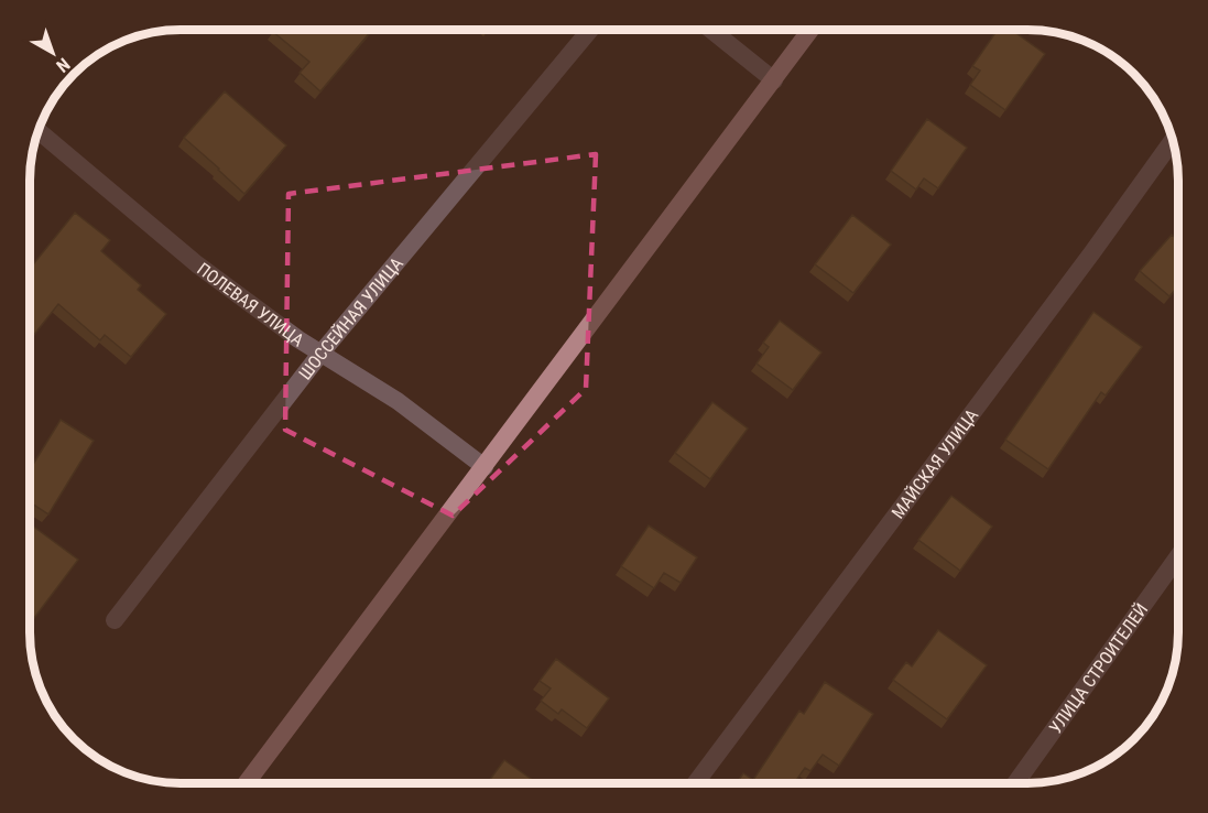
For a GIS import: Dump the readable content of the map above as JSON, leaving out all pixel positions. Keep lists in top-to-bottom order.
{
  "streets": {
    "street": [
      "ПОЛЕВАЯ УЛИЦА",
      "ШОССЕЙНАЯ УЛИЦА",
      "МАЙСКАЯ УЛИЦА",
      "УЛИЦА СТРОИТЕЛЕЙ"
    ]
  },
  "crossings": [
    ["ПОЛЕВАЯ УЛИЦА", "ШОССЕЙНАЯ УЛИЦА"]
  ],
  "north": "bottom right"
}
